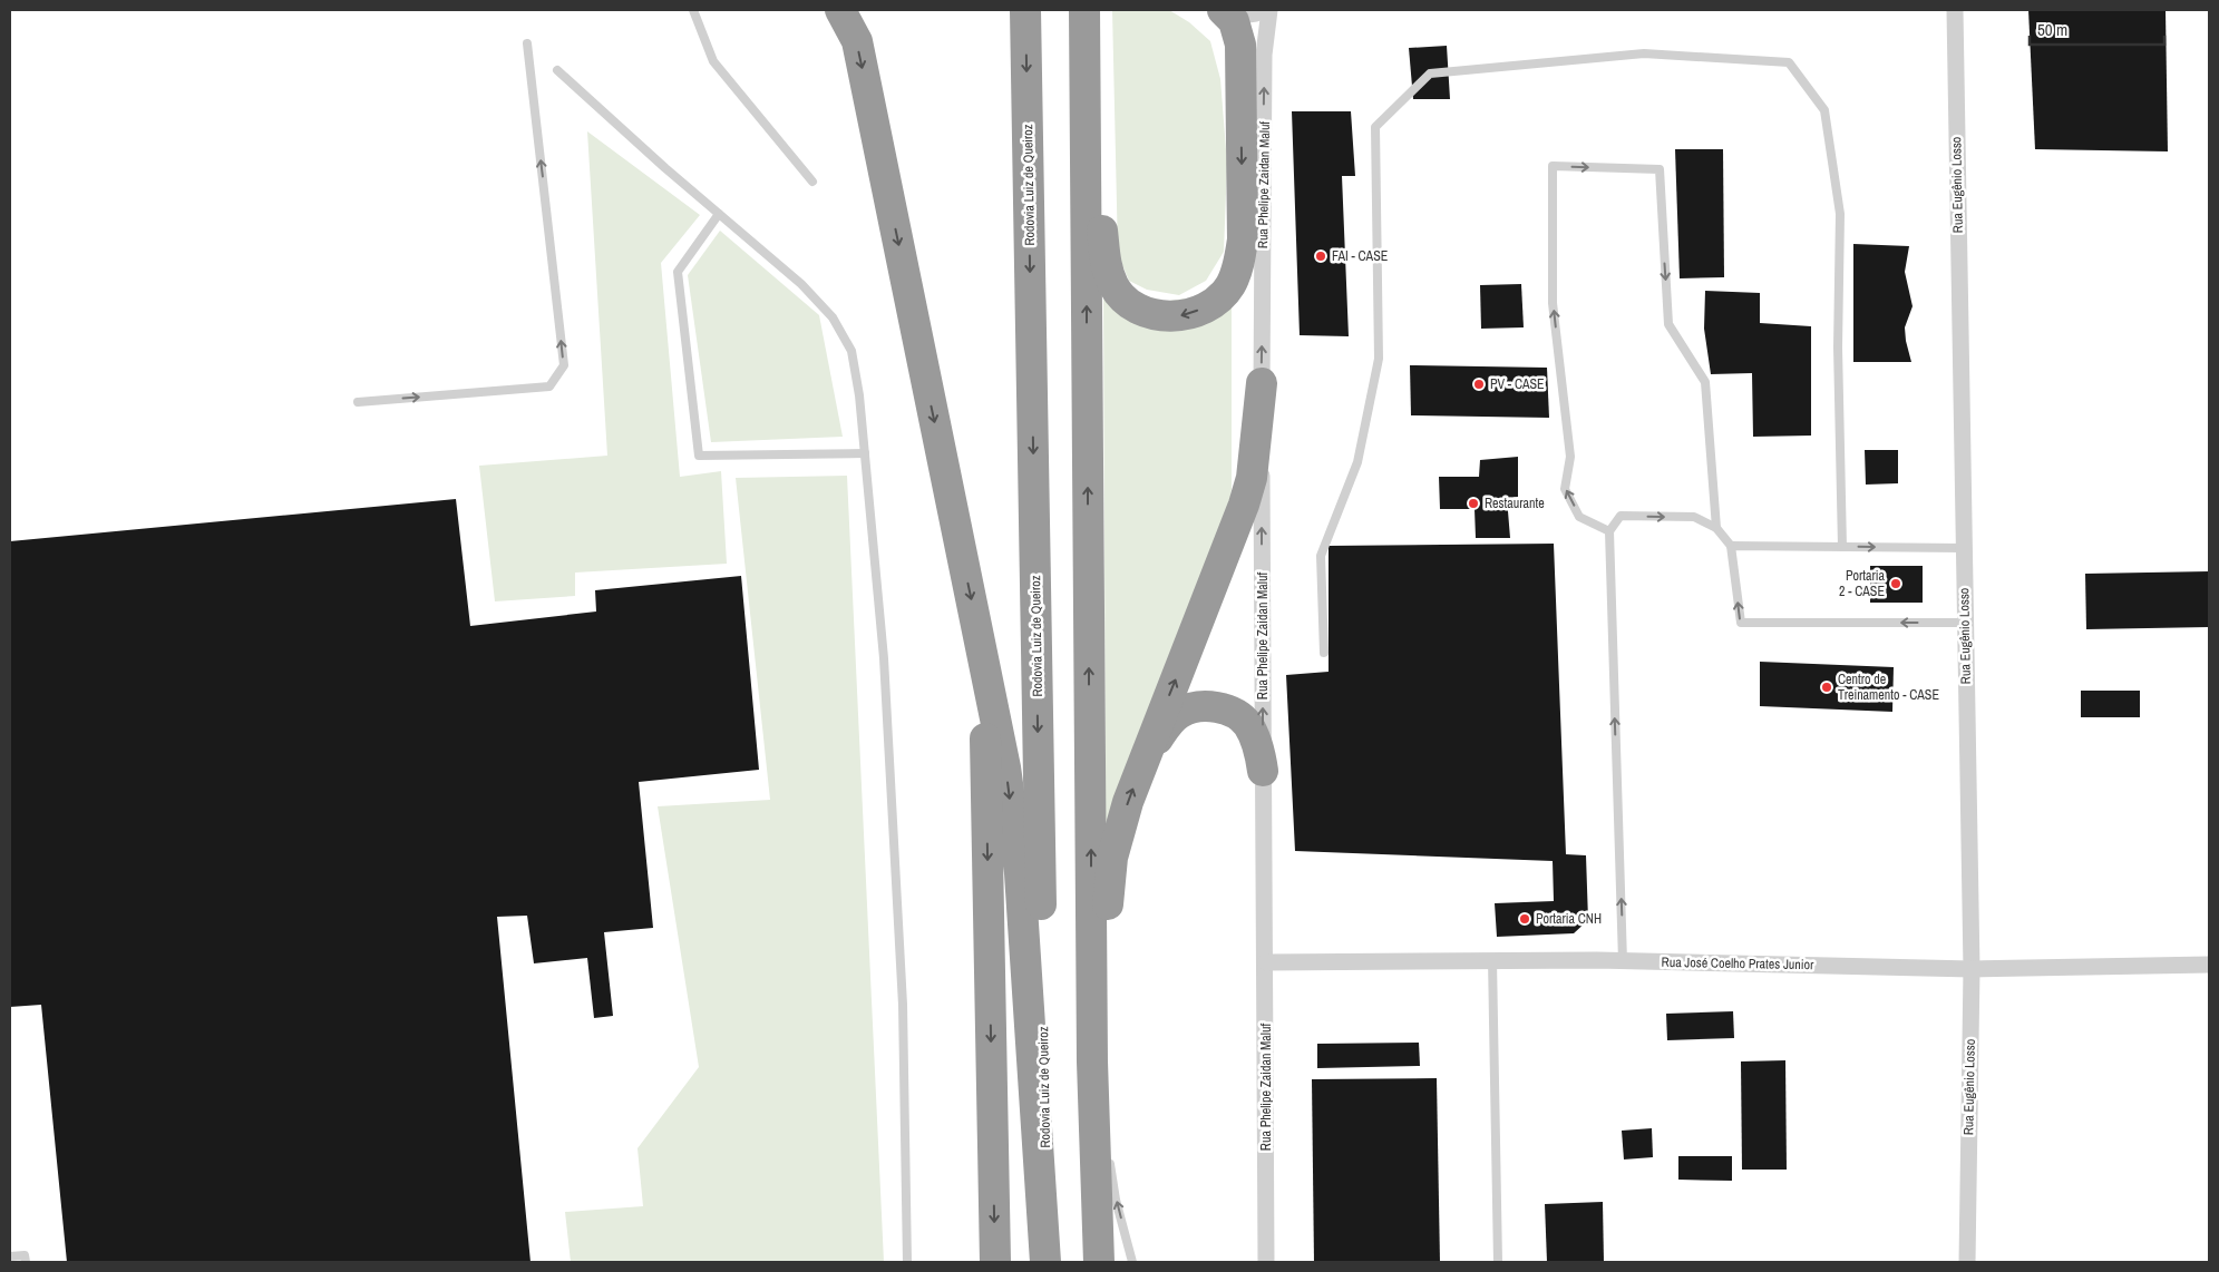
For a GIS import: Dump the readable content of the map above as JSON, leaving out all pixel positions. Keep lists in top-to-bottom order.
{
  "streets": {
    "highway": ["Rodovia Luiz de Queiroz"],
    "street": ["Rua Phelipe Zaidan Maluf", "Rua Eugênio Losso", "Rua José Coelho Prates Junior"]
  },
  "crossings": [
    ["Rua Phelipe Zaidan Maluf", "Rua José Coelho Prates Junior"],
    ["Rua Eugênio Losso", "Rua José Coelho Prates Junior"]
  ],
  "one_way": ["Rua Phelipe Zaidan Maluf"],
  "places": [
    "FAI - CASE",
    "PV - CASE",
    "Restaurante",
    "Portaria 2 - CASE",
    "Centro de Treinamento - CASE",
    "Portaria CNH"
  ],
  "scale_bar": "50 m"
}
